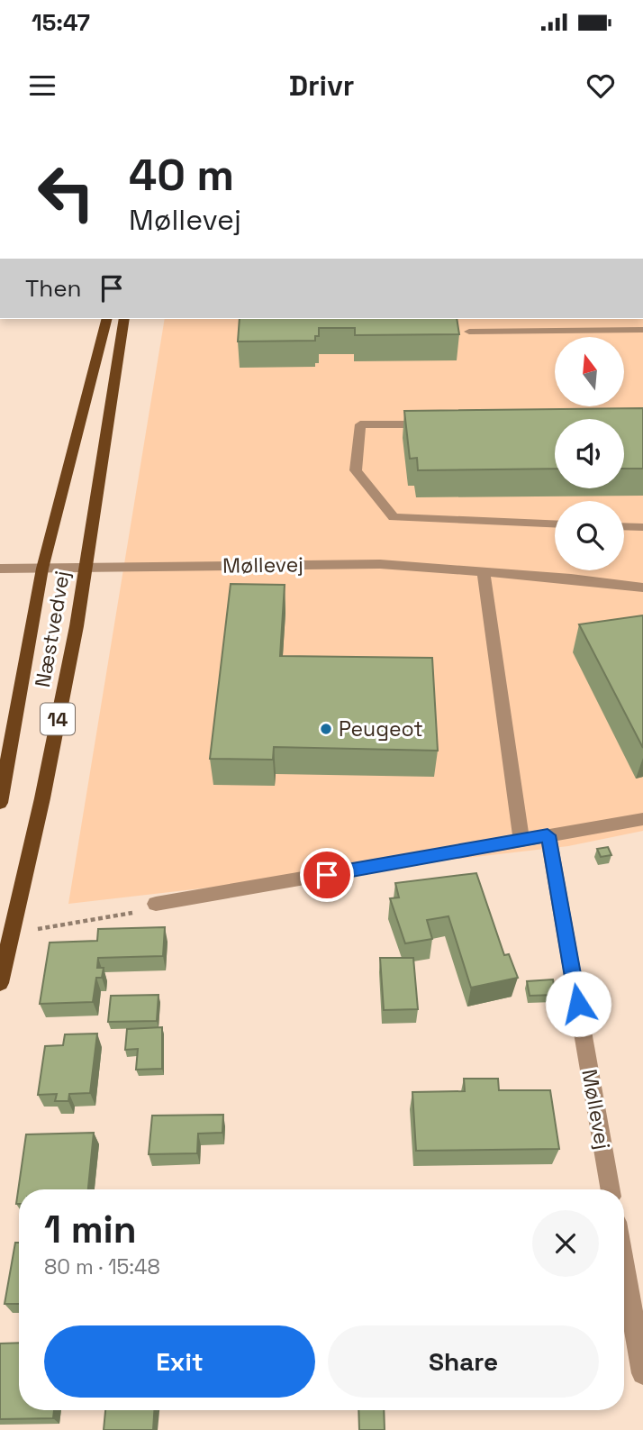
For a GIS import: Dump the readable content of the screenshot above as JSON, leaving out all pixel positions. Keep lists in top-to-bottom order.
{
  "streets": {
    "main road": ["Næstvedvej", "14"],
    "street": ["Møllevej"]
  },
  "crossings": [
    ["Møllevej", "Næstvedvej"]
  ],
  "places": ["Peugeot"],
  "north": "top",
  "page": {
    "status": "15:47",
    "header": "Drivr",
    "turn": ["40 m", "Møllevej"],
    "then": "Then",
    "heading": ["1 min", "80 m · 15:48"],
    "buttons": ["Exit", "Share"]
  }
}
